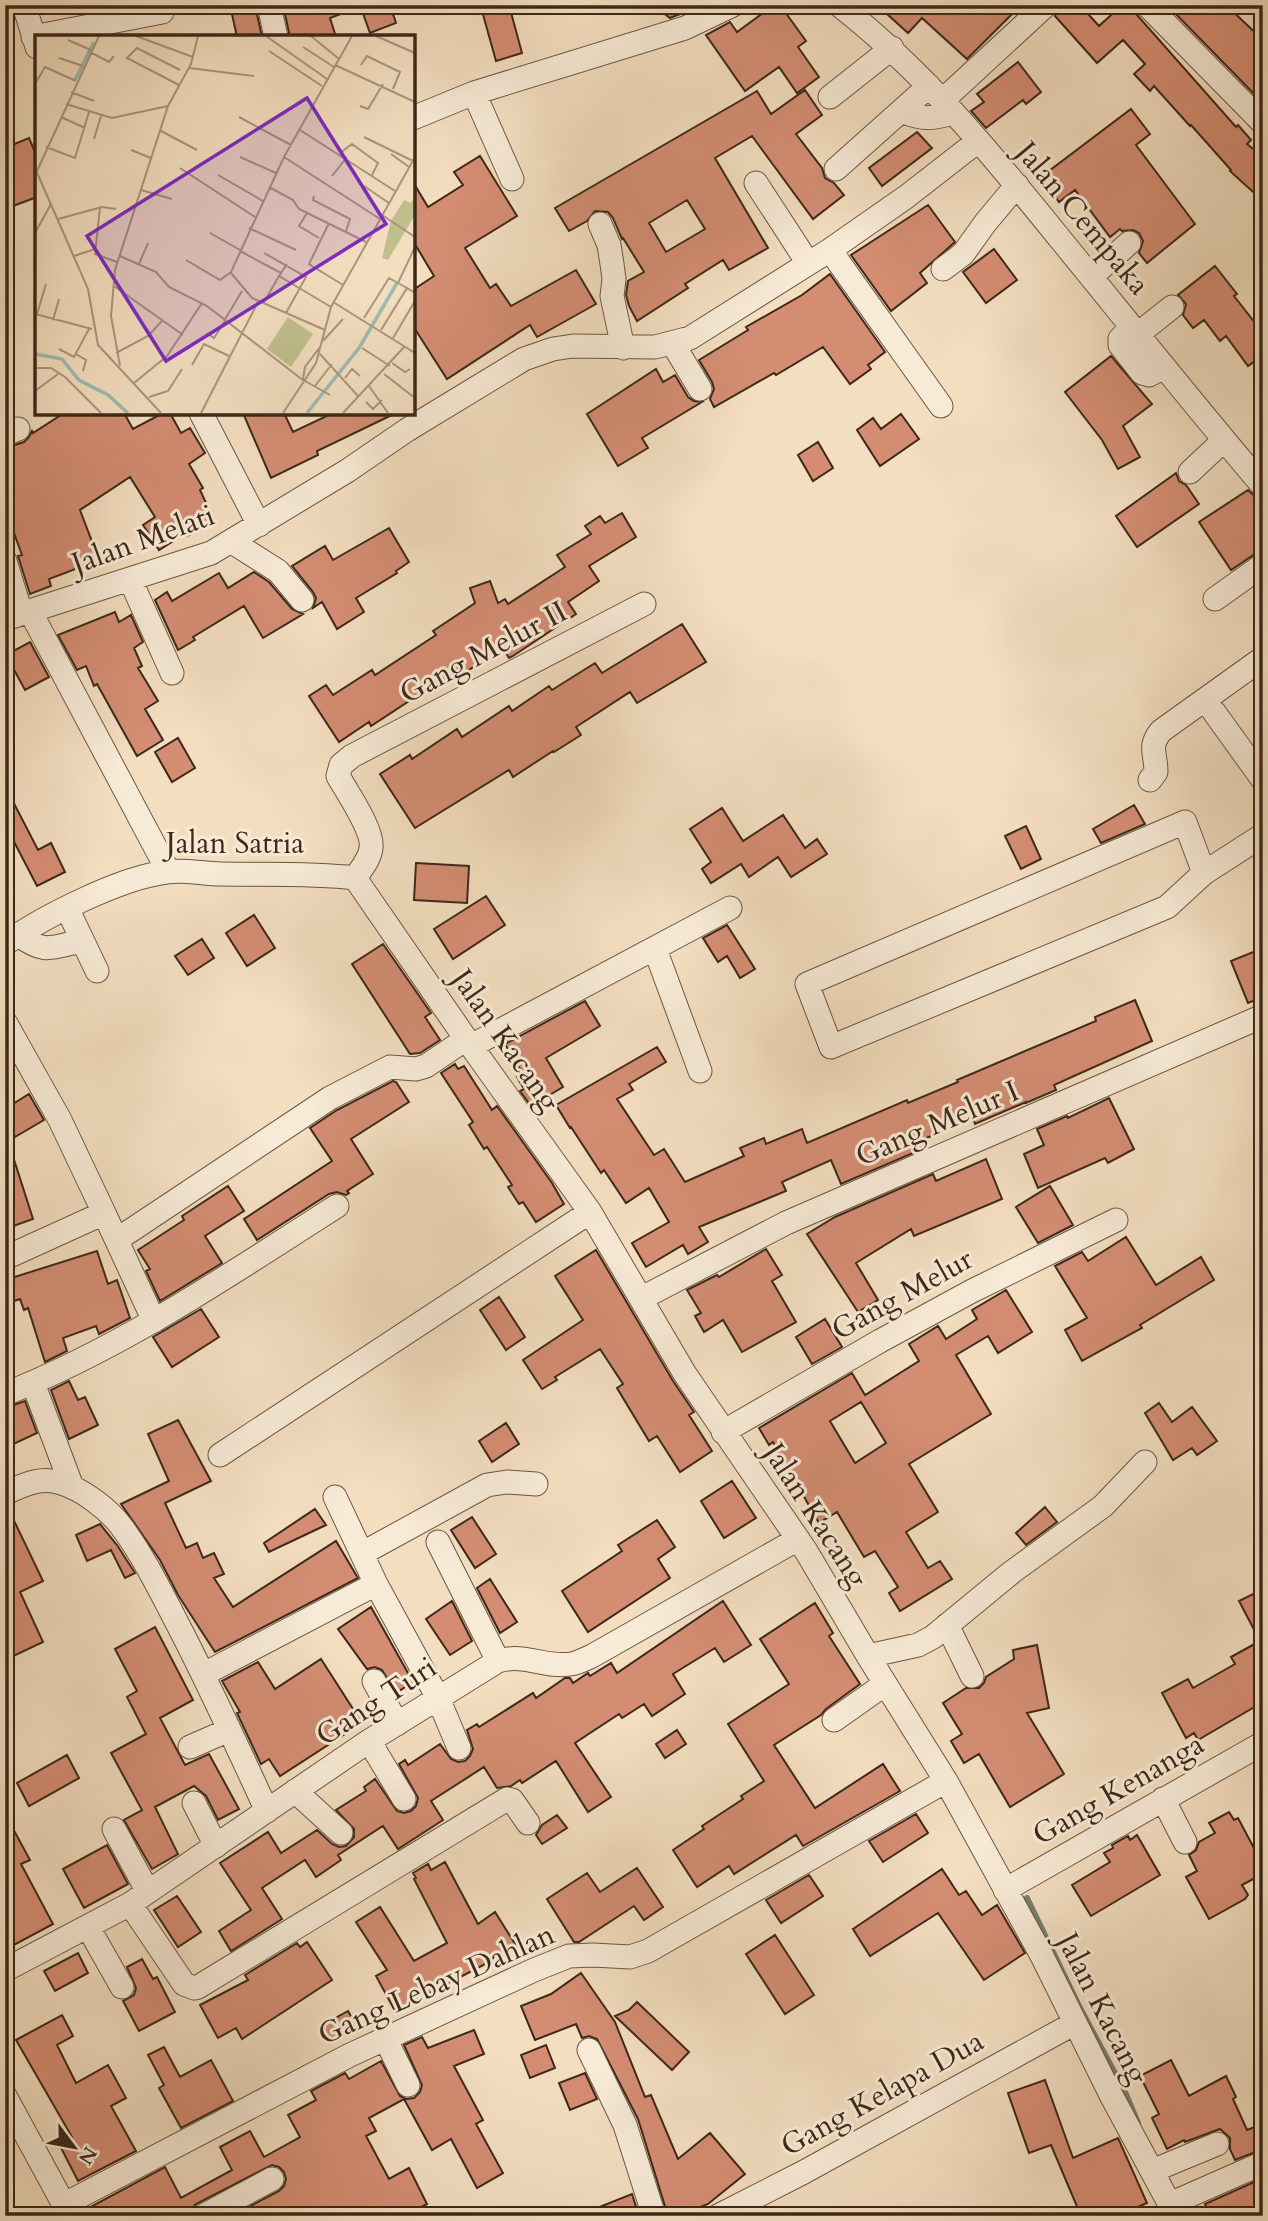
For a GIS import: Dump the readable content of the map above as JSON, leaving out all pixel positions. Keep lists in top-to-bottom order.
{
  "streets": {
    "street": [
      "Jalan Cempaka",
      "Jalan Melati",
      "Gang Melur II",
      "Jalan Satria",
      "Jalan Kacang",
      "Gang Melur I",
      "Gang Melur",
      "Gang Turi",
      "Gang Kenanga",
      "Gang Lebay Dahlan",
      "Gang Kelapa Dua"
    ]
  },
  "crossings": [
    ["Gang Melur II", "Jalan Satria"],
    ["Gang Melur II", "Jalan Kacang"],
    ["Jalan Satria", "Jalan Kacang"],
    ["Jalan Kacang", "Gang Melur I"],
    ["Jalan Kacang", "Gang Melur"],
    ["Jalan Kacang", "Gang Turi"],
    ["Jalan Kacang", "Gang Kenanga"],
    ["Jalan Kacang", "Gang Lebay Dahlan"],
    ["Jalan Kacang", "Gang Kelapa Dua"]
  ],
  "north": "bottom right"
}
